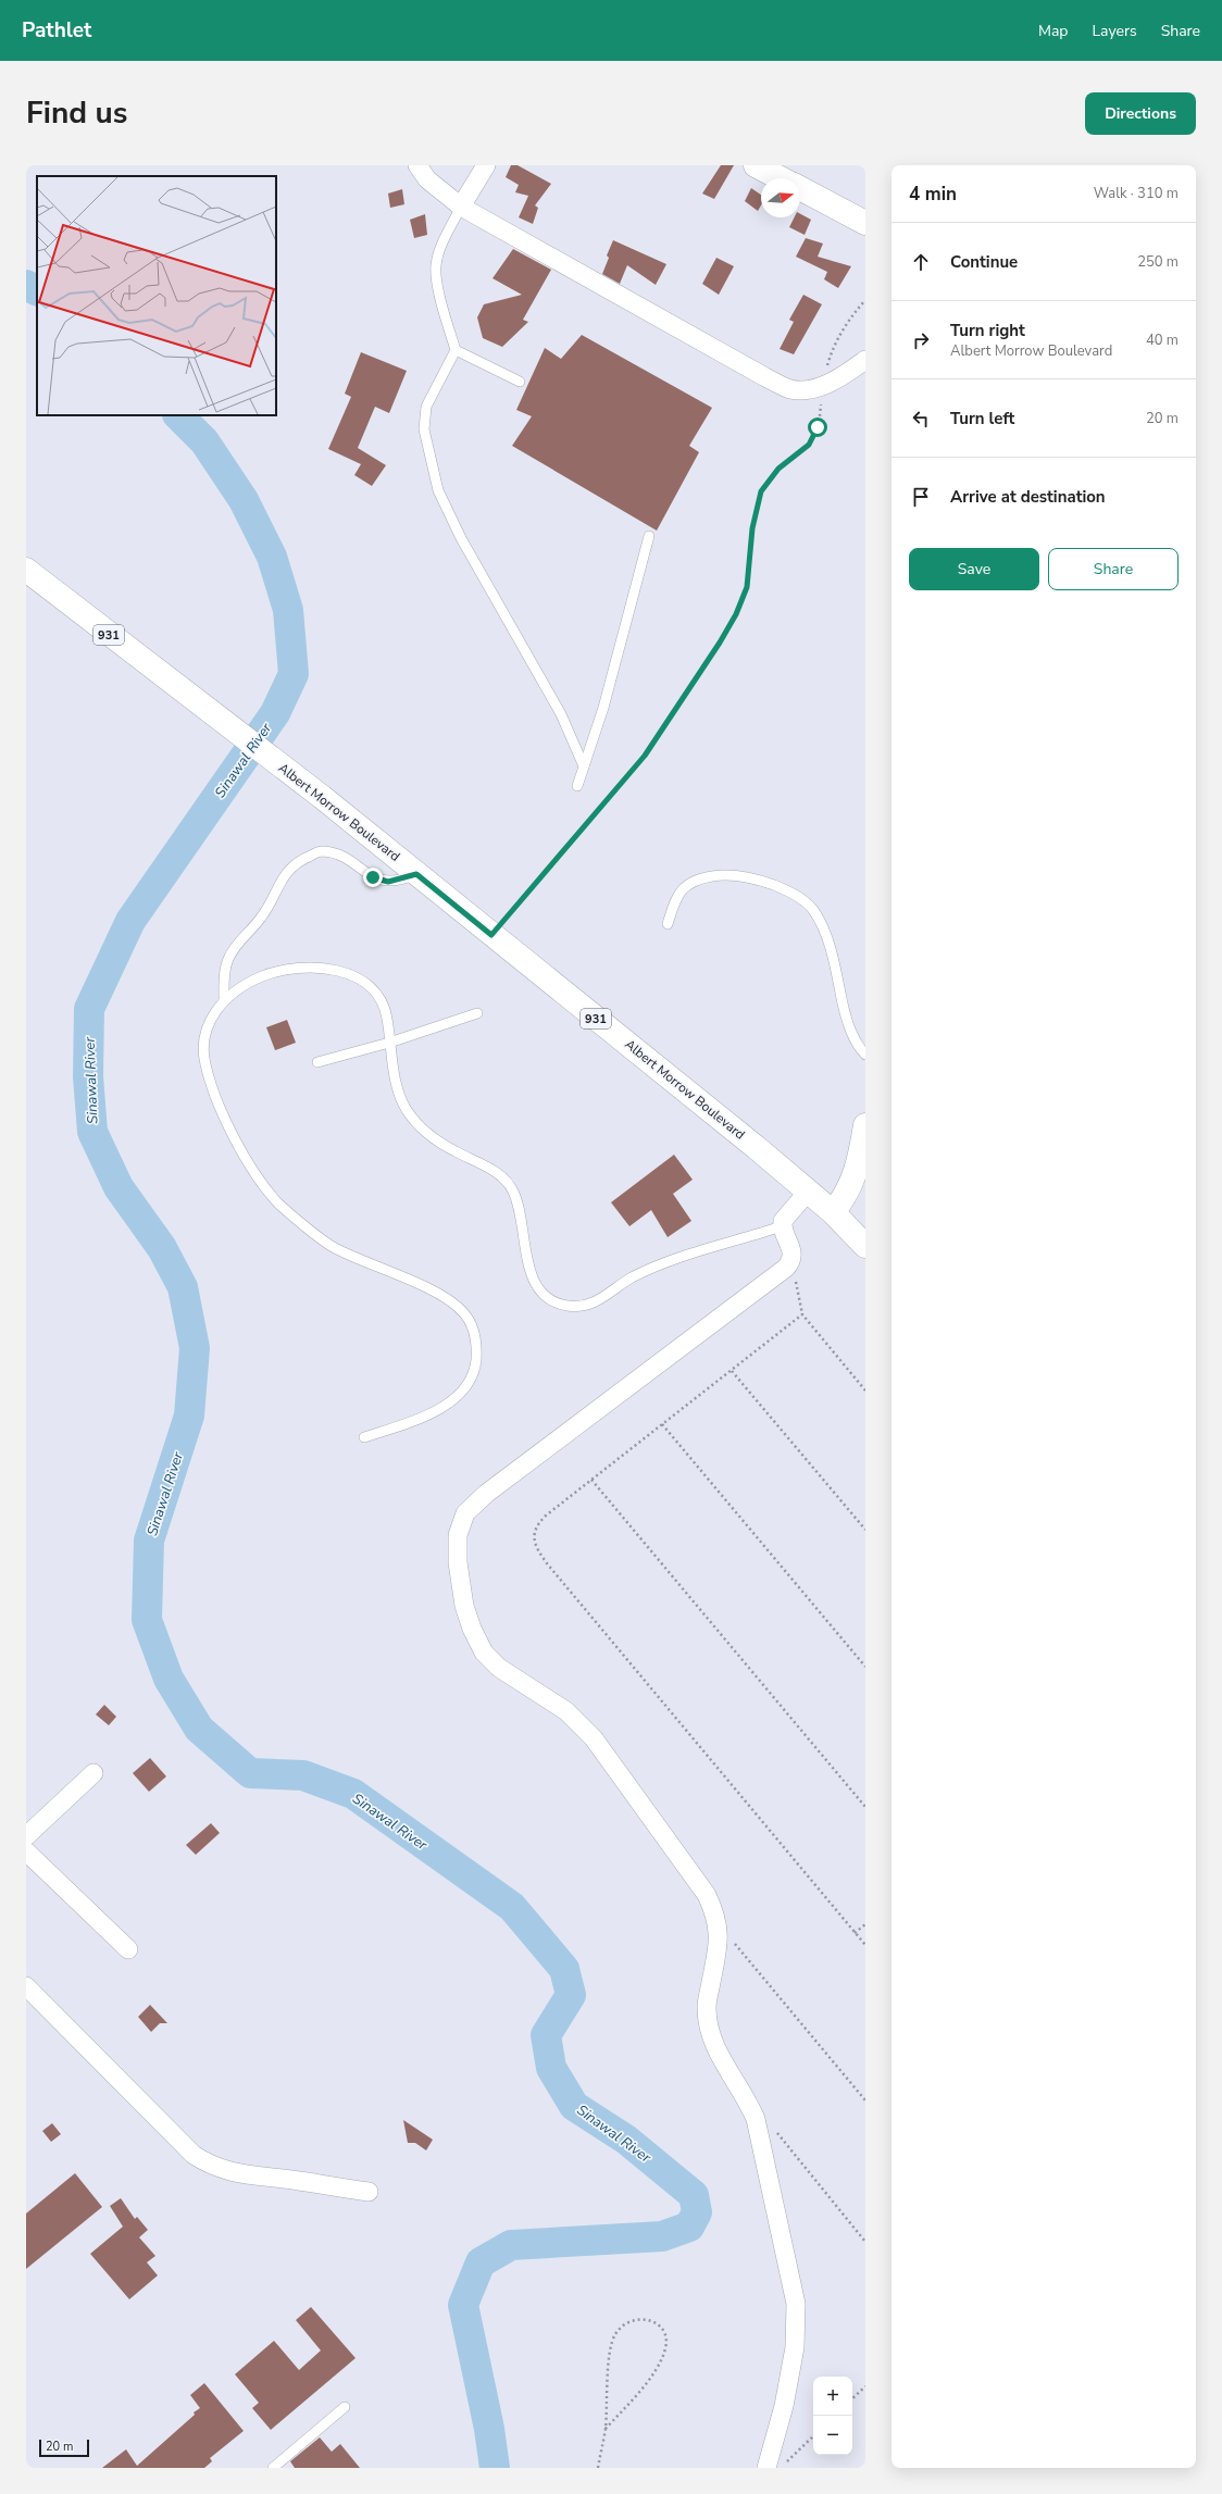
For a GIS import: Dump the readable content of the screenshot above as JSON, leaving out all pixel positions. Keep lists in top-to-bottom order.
{
  "streets": {
    "main road": ["931", "Albert Morrow Boulevard"]
  },
  "water": ["Sinawal River"],
  "scale_bar": "20 m",
  "north": "right",
  "page": {
    "header": "Pathlet",
    "nav": ["Map", "Layers", "Share"],
    "title": "Find us",
    "buttons": [
      "Directions",
      ["Save", "Share"]
    ],
    "heading": ["4 min", "Walk · 310 m"],
    "list": [
      ["Continue", "250 m"],
      ["Turn right", "Albert Morrow Boulevard", "40 m"],
      ["Turn left", "20 m"],
      "Arrive at destination"
    ],
    "map_buttons": ["+", "−"],
    "scale": "20 m"
  }
}
